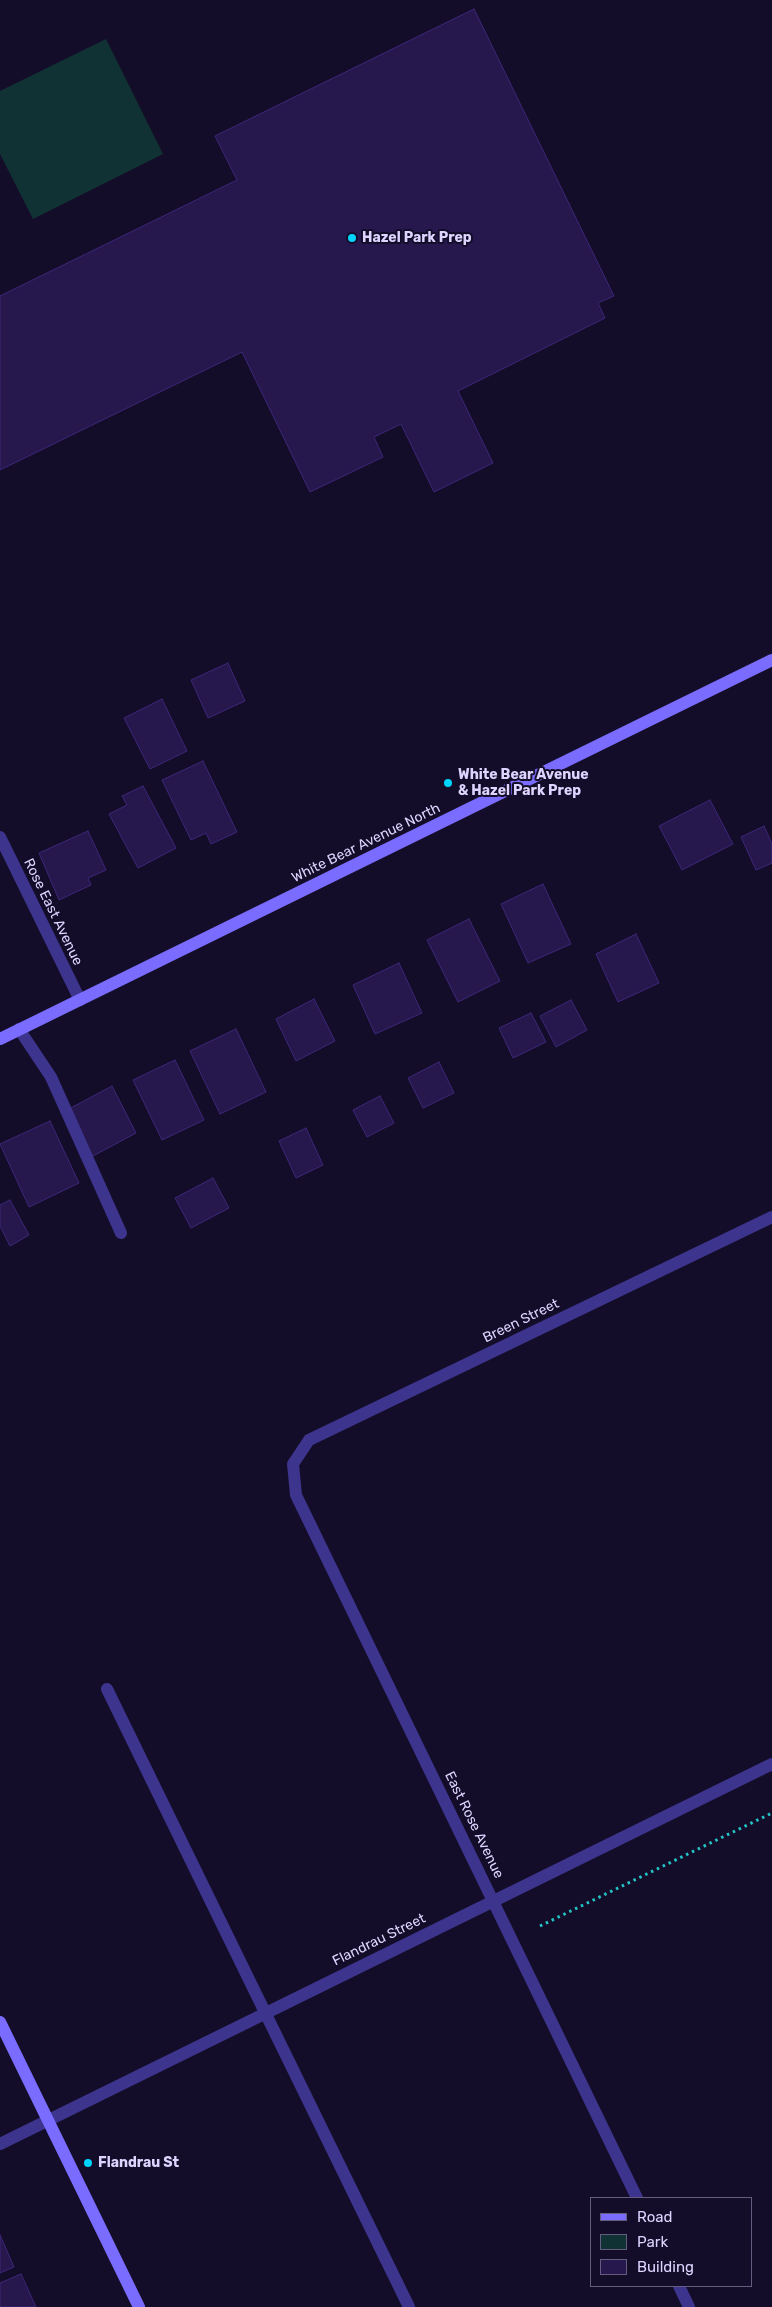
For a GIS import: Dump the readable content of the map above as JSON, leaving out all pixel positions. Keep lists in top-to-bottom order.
{
  "streets": {
    "main road": ["White Bear Avenue North"],
    "street": [
      "Rose East Avenue",
      "Breen Street",
      "East Rose Avenue",
      "Flandrau Street"
    ]
  },
  "crossings": [
    ["White Bear Avenue North", "Rose East Avenue"],
    ["Breen Street", "East Rose Avenue"],
    ["East Rose Avenue", "Flandrau Street"]
  ],
  "places": ["Hazel Park Prep", "White Bear Avenue & Hazel Park Prep", "Flandrau St"],
  "legend": ["Road", "Park", "Building"]
}
